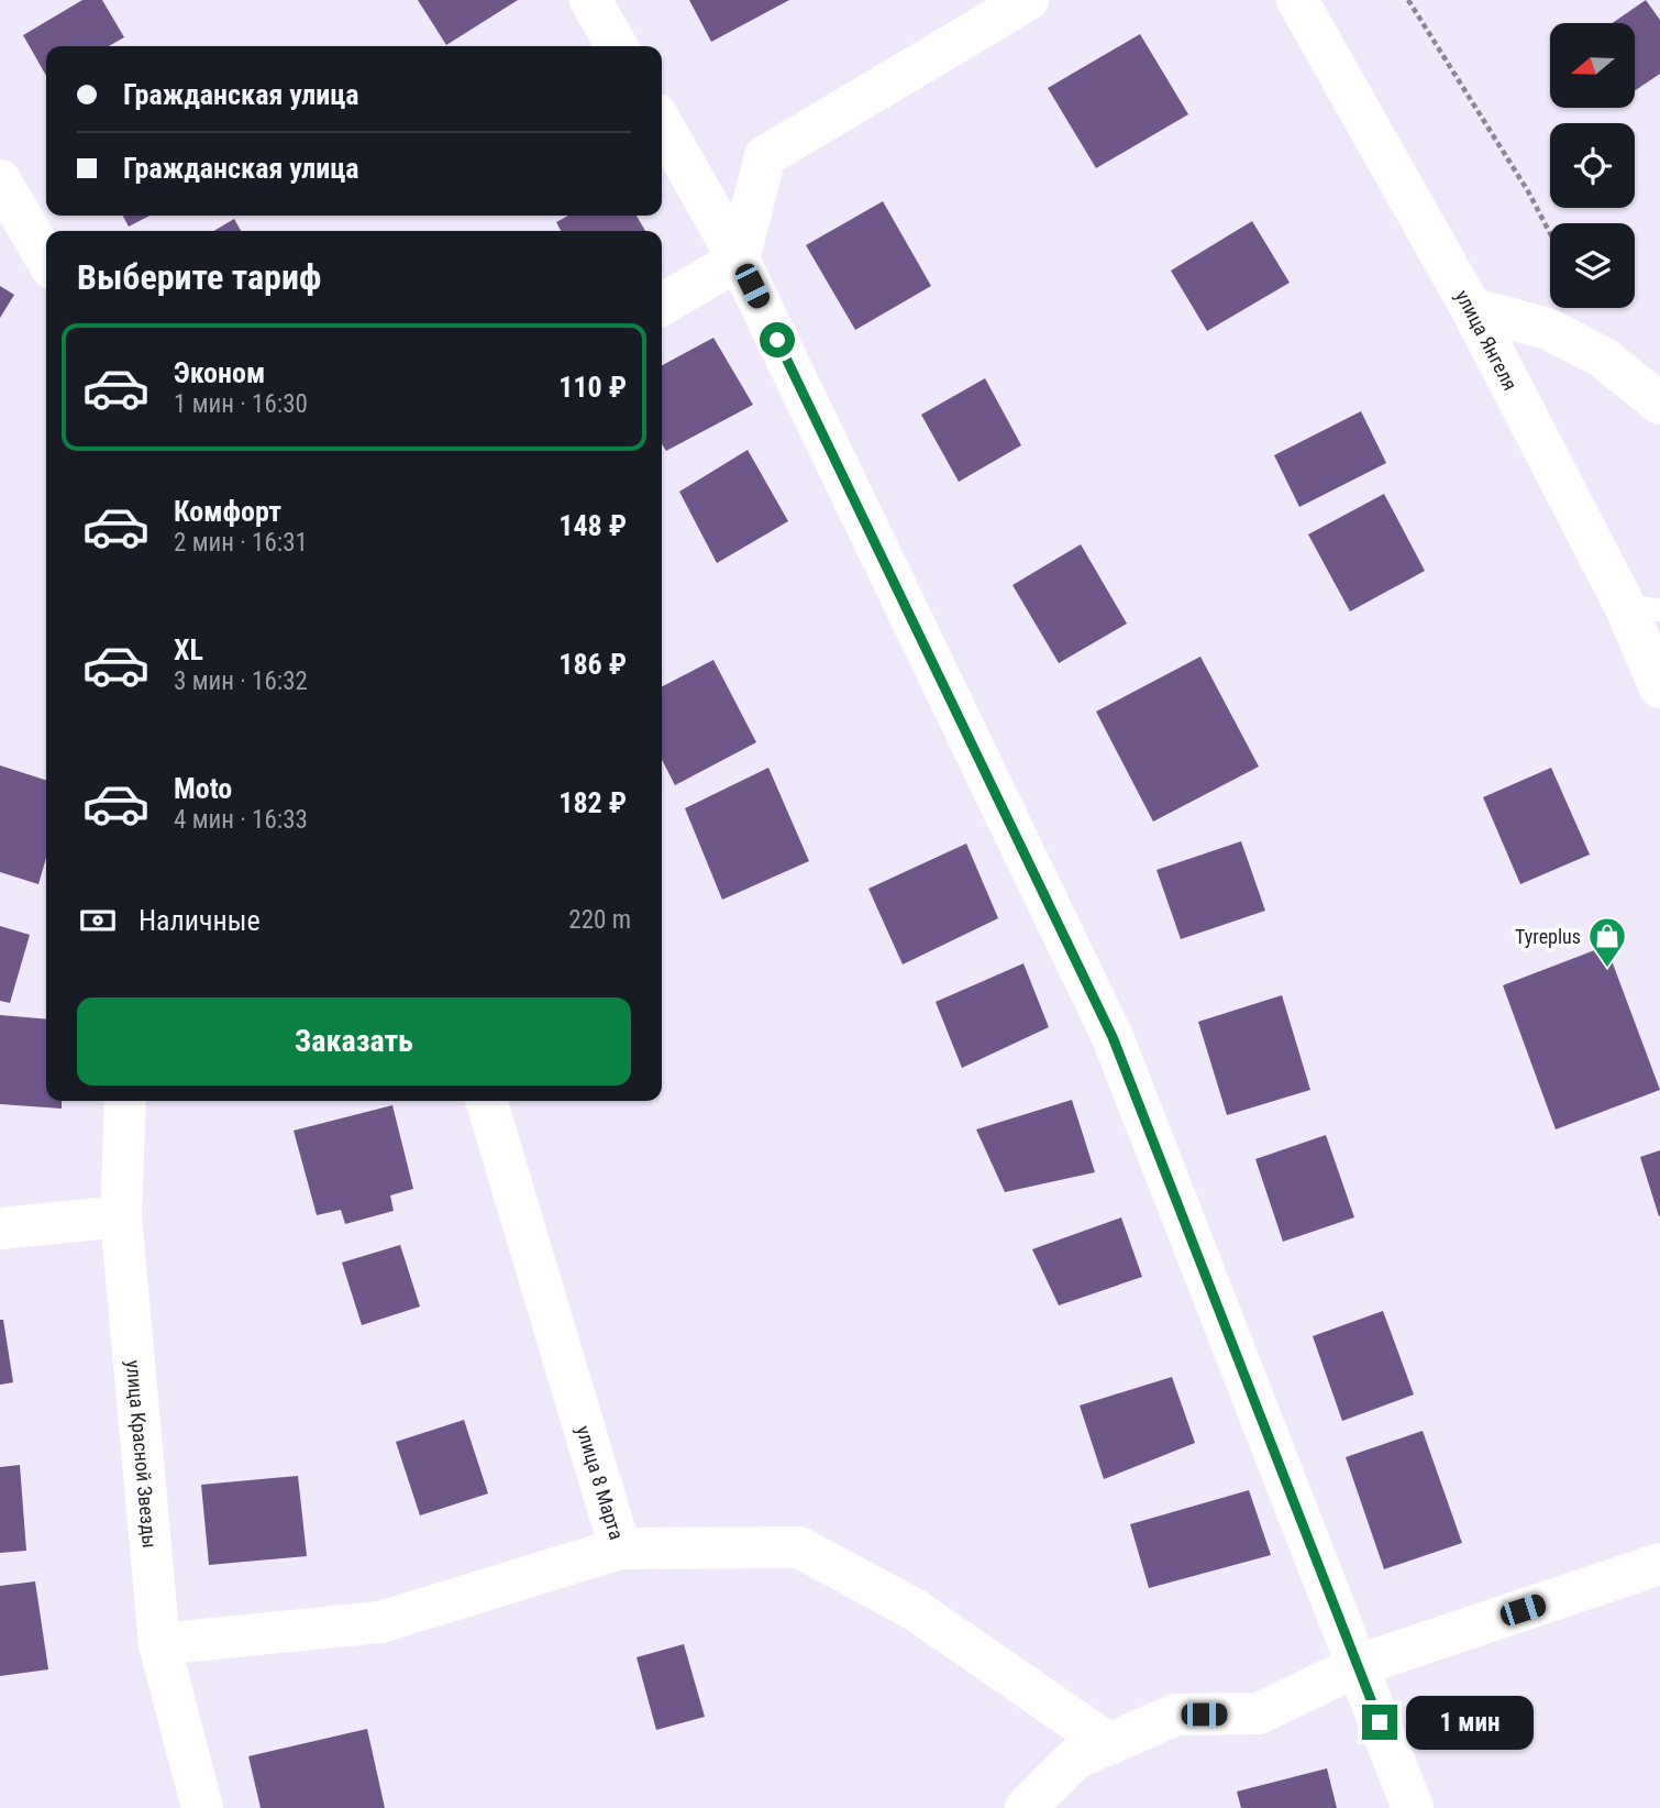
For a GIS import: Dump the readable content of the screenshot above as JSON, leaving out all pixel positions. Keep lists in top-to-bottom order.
{
  "streets": {
    "street": ["улица Янгеля", "улица Красной Звезды", "улица 8 Марта"]
  },
  "crossings": [
    ["улица Красной Звезды", "улица 8 Марта"]
  ],
  "places": {
    "shop": ["Tyreplus"]
  },
  "north": "left",
  "page": {
    "banner": ["Гражданская улица", "Гражданская улица"],
    "heading": "Выберите тариф",
    "list": [
      {
        "name": "Эконом",
        "note": "1 мин · 16:30",
        "value": "110 ₽"
      },
      {
        "name": "Комфорт",
        "note": "2 мин · 16:31",
        "value": "148 ₽"
      },
      {
        "name": "XL",
        "note": "3 мин · 16:32",
        "value": "186 ₽"
      },
      {
        "name": "Moto",
        "note": "4 мин · 16:33",
        "value": "182 ₽"
      }
    ],
    "pay": ["Наличные", "220 m"],
    "buttons": "Заказать",
    "bubble": "1 мин"
  }
}
